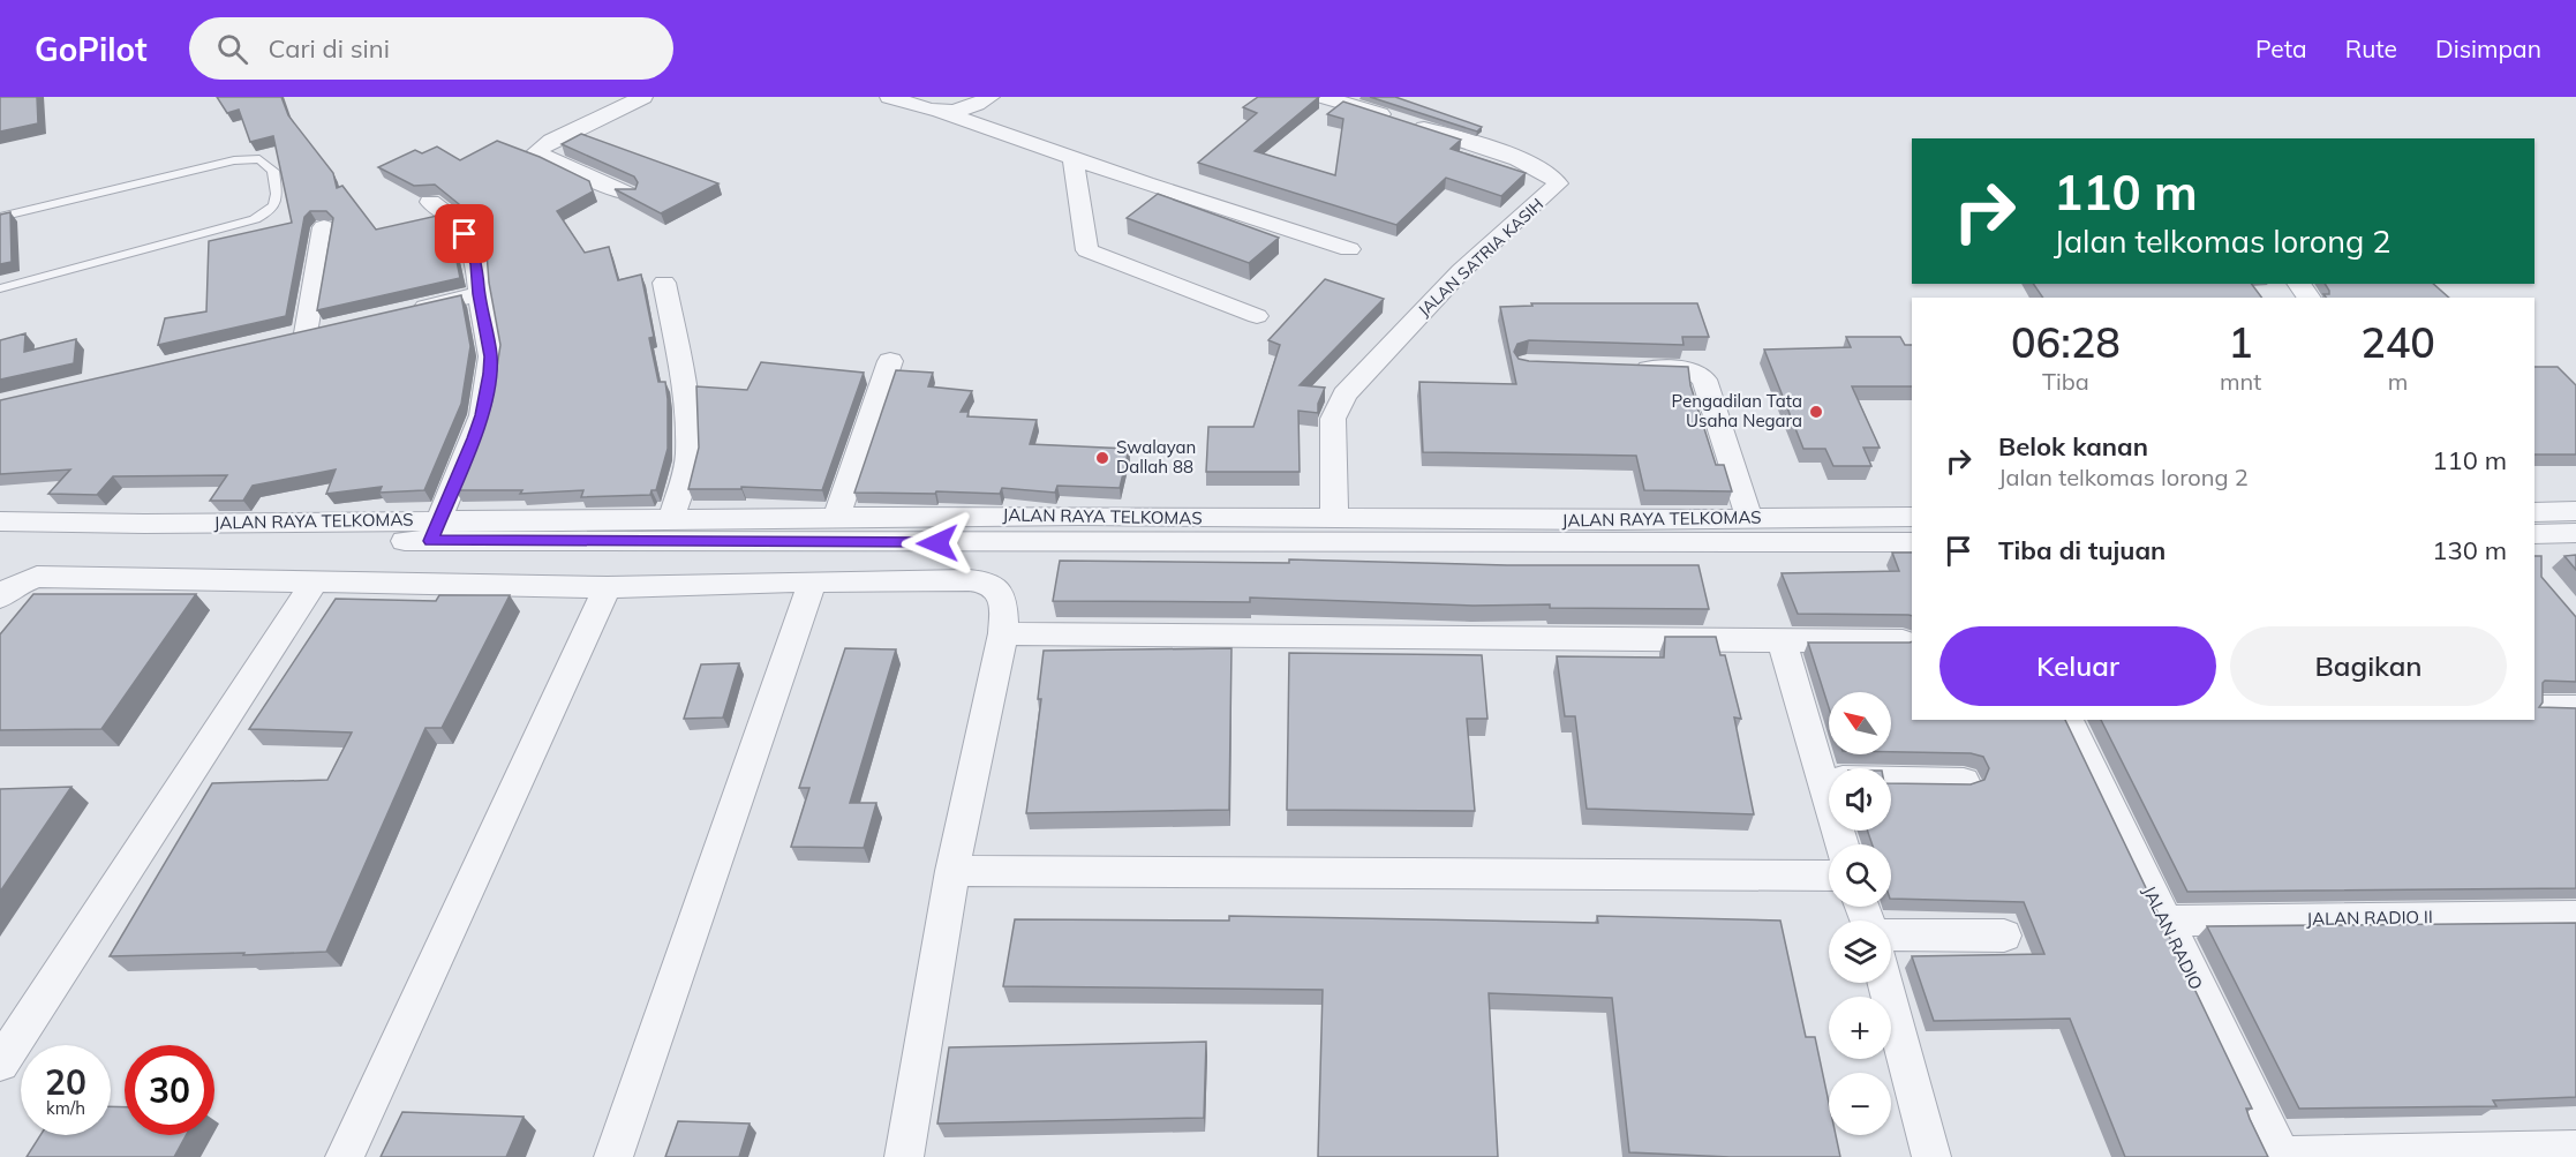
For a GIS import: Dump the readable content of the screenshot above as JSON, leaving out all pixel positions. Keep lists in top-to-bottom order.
{
  "streets": {
    "street": [
      "JALAN SATRIA KASIH",
      "JALAN RAYA TELKOMAS",
      "JALAN RADIO II",
      "JALAN RADIO"
    ]
  },
  "crossings": [
    ["JALAN SATRIA KASIH", "JALAN RAYA TELKOMAS"],
    ["JALAN RADIO II", "JALAN RADIO"]
  ],
  "places": ["Pengadilan Tata Usaha Negara", "Swalayan Dallah 88"],
  "north": "top left",
  "page": {
    "header": "GoPilot",
    "search": "Cari di sini",
    "nav": ["Peta", "Rute", "Disimpan"],
    "turn": ["110 m", "Jalan telkomas lorong 2"],
    "eta": [
      "06:28",
      "Tiba",
      "1",
      "mnt",
      "240",
      "m"
    ],
    "list": [
      {
        "name": "Belok kanan",
        "note": "Jalan telkomas lorong 2",
        "value": "110 m"
      },
      {
        "name": "Tiba di tujuan",
        "value": "130 m"
      }
    ],
    "buttons": ["Keluar", "Bagikan"],
    "map_buttons": ["+", "−"],
    "speed": "20 km/h",
    "limit": "30"
  }
}
